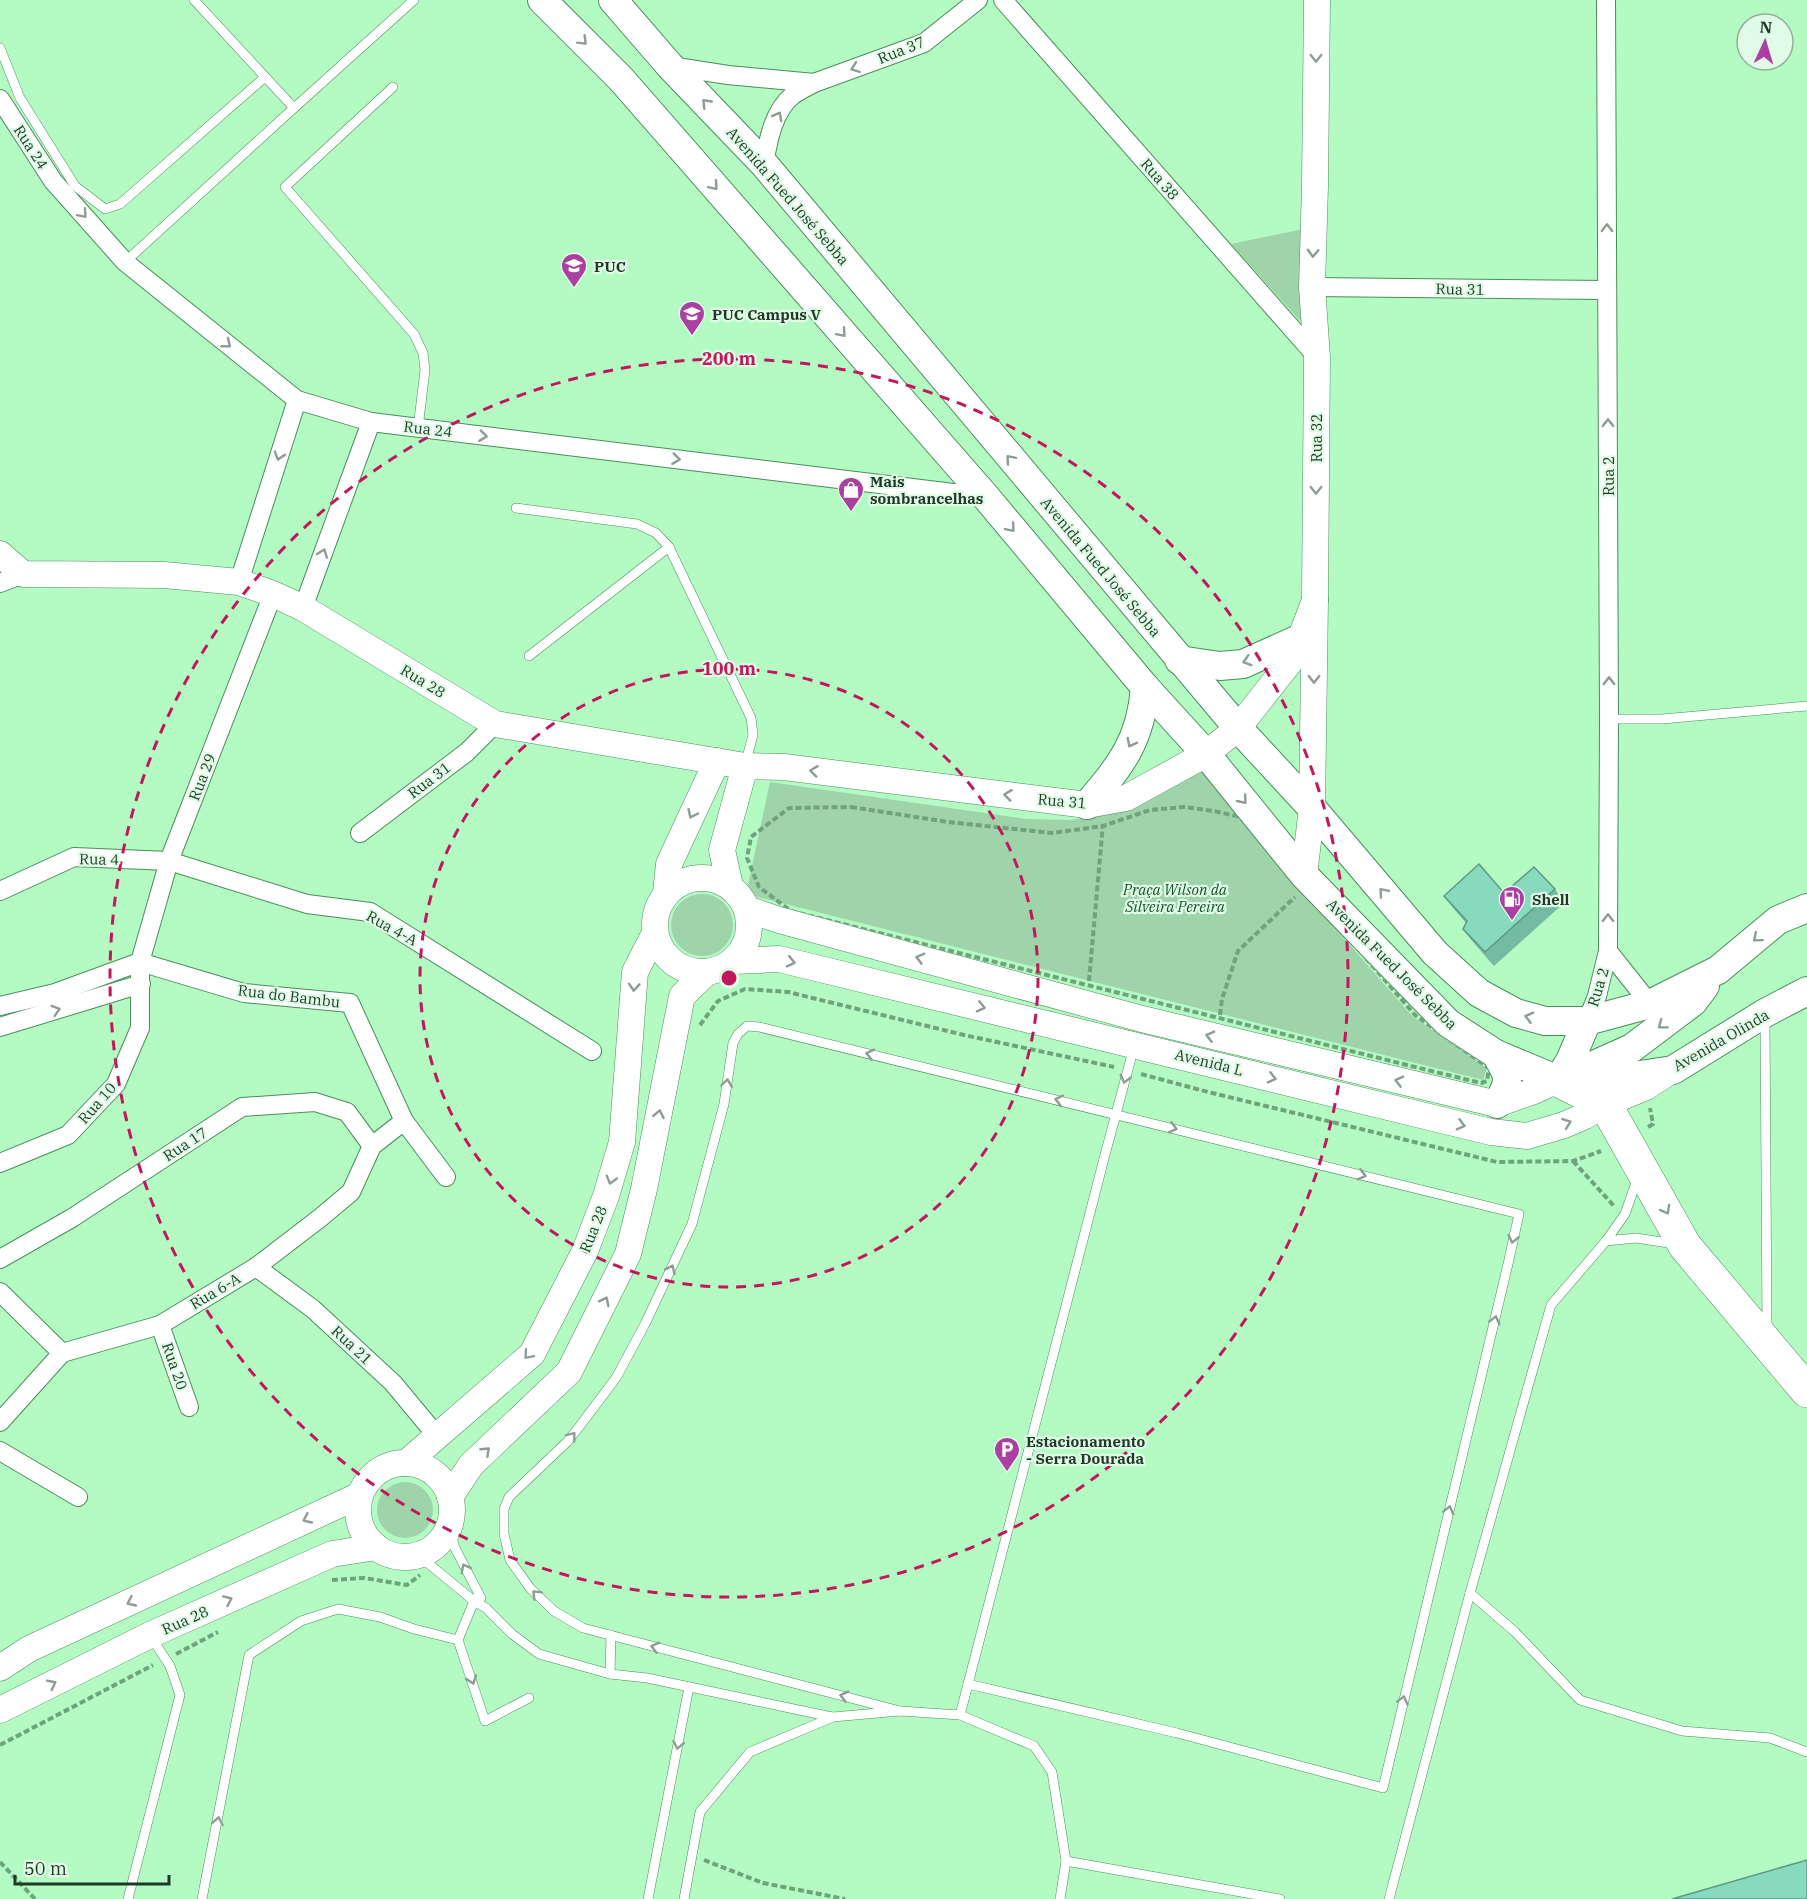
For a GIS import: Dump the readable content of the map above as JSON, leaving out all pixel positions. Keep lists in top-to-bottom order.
{
  "streets": {
    "main road": [
      "Avenida Fued José Sebba",
      "Rua 31",
      "Rua 32",
      "Rua 28",
      "Avenida Olinda",
      "Avenida L"
    ],
    "street": [
      "Rua 37",
      "Rua 24",
      "Rua 38",
      "Rua 2",
      "Rua 29",
      "Rua 4",
      "Rua 4-A",
      "Rua do Bambu",
      "Rua 10",
      "Rua 17",
      "Rua 6-A",
      "Rua 21",
      "Rua 20"
    ]
  },
  "crossings": [
    ["Rua 37", "Avenida Fued José Sebba"],
    ["Rua 24", "Avenida Fued José Sebba"],
    ["Rua 38", "Rua 32"],
    ["Avenida Fued José Sebba", "Rua 31"],
    ["Avenida Fued José Sebba", "Rua 32"],
    ["Avenida Fued José Sebba", "Rua 2"],
    ["Avenida Fued José Sebba", "Avenida Olinda"],
    ["Rua 31", "Rua 32"],
    ["Rua 31", "Rua 2"],
    ["Rua 31", "Rua 28"],
    ["Rua 28", "Rua 29"],
    ["Rua 28", "Avenida L"],
    ["Rua 28", "Rua 21"],
    ["Rua 29", "Rua 4"],
    ["Rua 29", "Rua 4-A"],
    ["Rua 29", "Rua do Bambu"],
    ["Rua 29", "Rua 10"],
    ["Rua 4", "Rua 4-A"],
    ["Rua do Bambu", "Rua 10"],
    ["Rua do Bambu", "Rua 6-A"],
    ["Avenida Olinda", "Avenida L"],
    ["Rua 17", "Rua 6-A"],
    ["Rua 6-A", "Rua 21"],
    ["Rua 6-A", "Rua 20"]
  ],
  "one_way": ["Rua 24", "Rua 32", "Rua 2"],
  "parks": ["Praça Wilson da Silveira Pereira"],
  "places": {
    "school or university": ["PUC", "PUC Campus V"],
    "shop": ["Mais sombrancelhas"],
    "fuel station": ["Shell"],
    "parking": ["Estacionamento - Serra Dourada"]
  },
  "scale_bar": "50 m",
  "north": "top",
  "rings": ["200 m", "100 m"]
}
